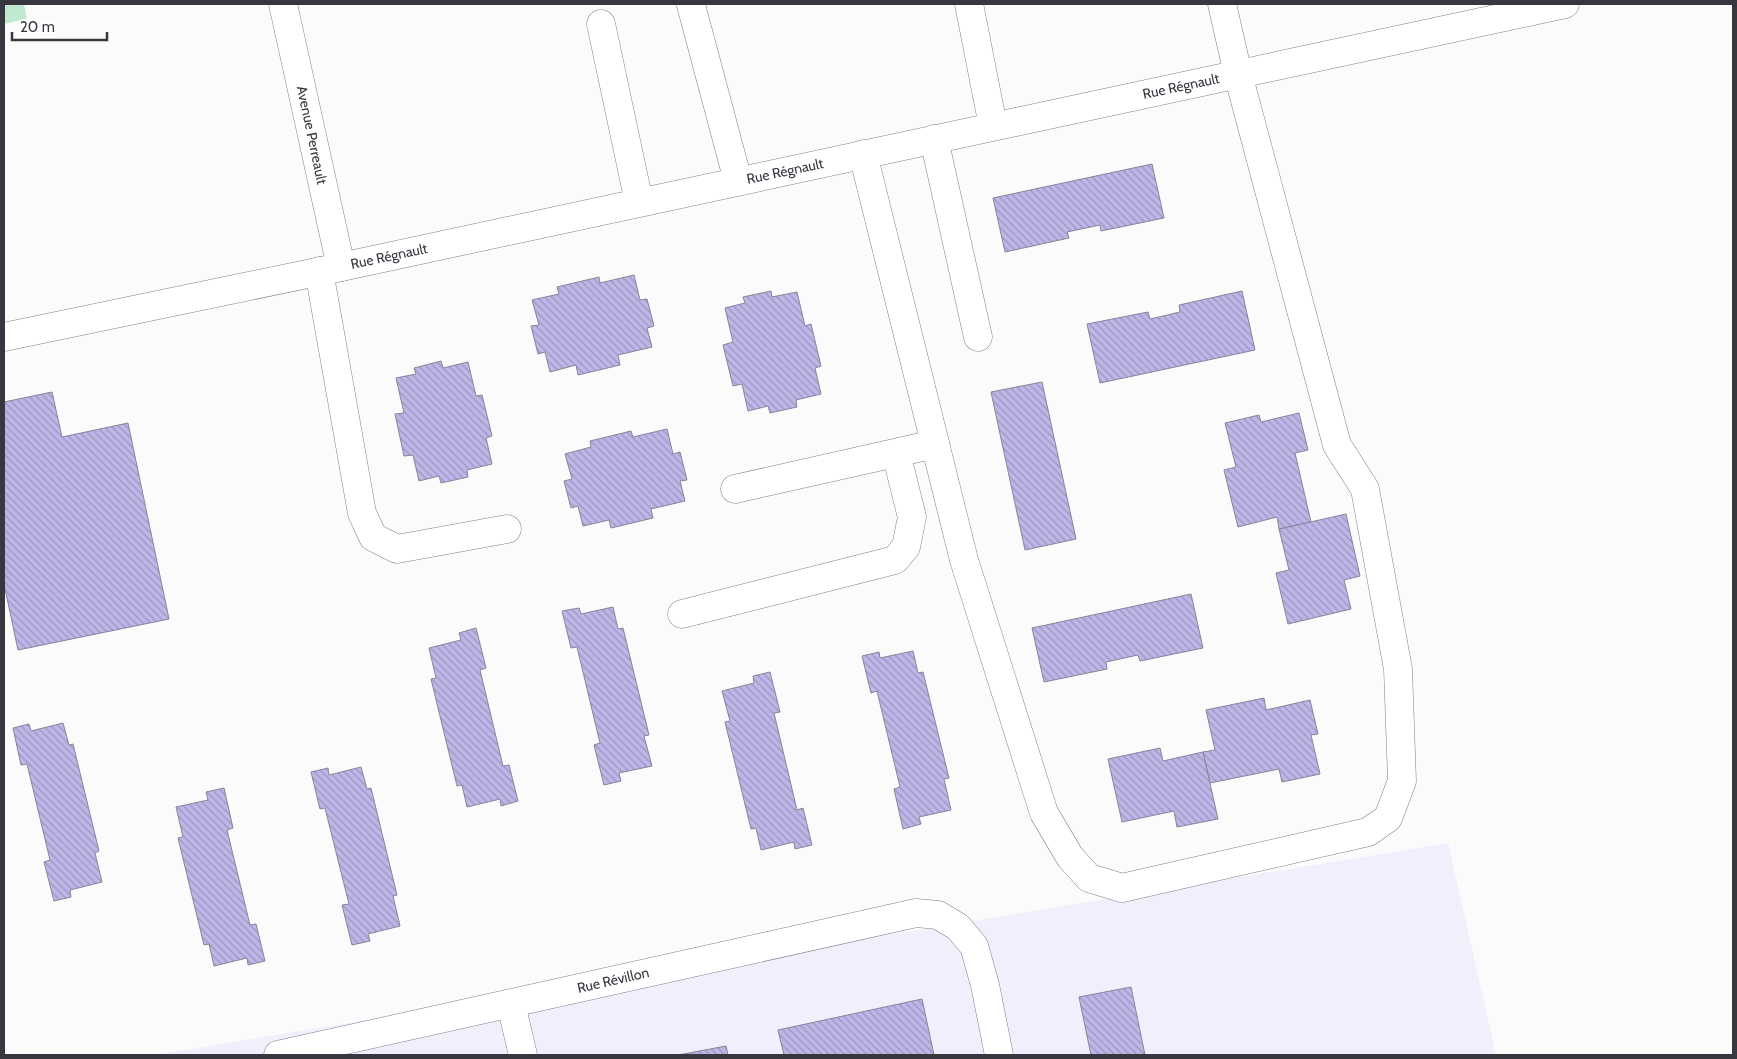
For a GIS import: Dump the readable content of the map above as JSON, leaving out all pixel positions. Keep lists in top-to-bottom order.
{
  "streets": {
    "street": ["Rue Régnault", "Avenue Perreault", "Rue Révillon"]
  },
  "crossings": [
    ["Rue Régnault", "Avenue Perreault"]
  ],
  "scale_bar": "20 m"
}
